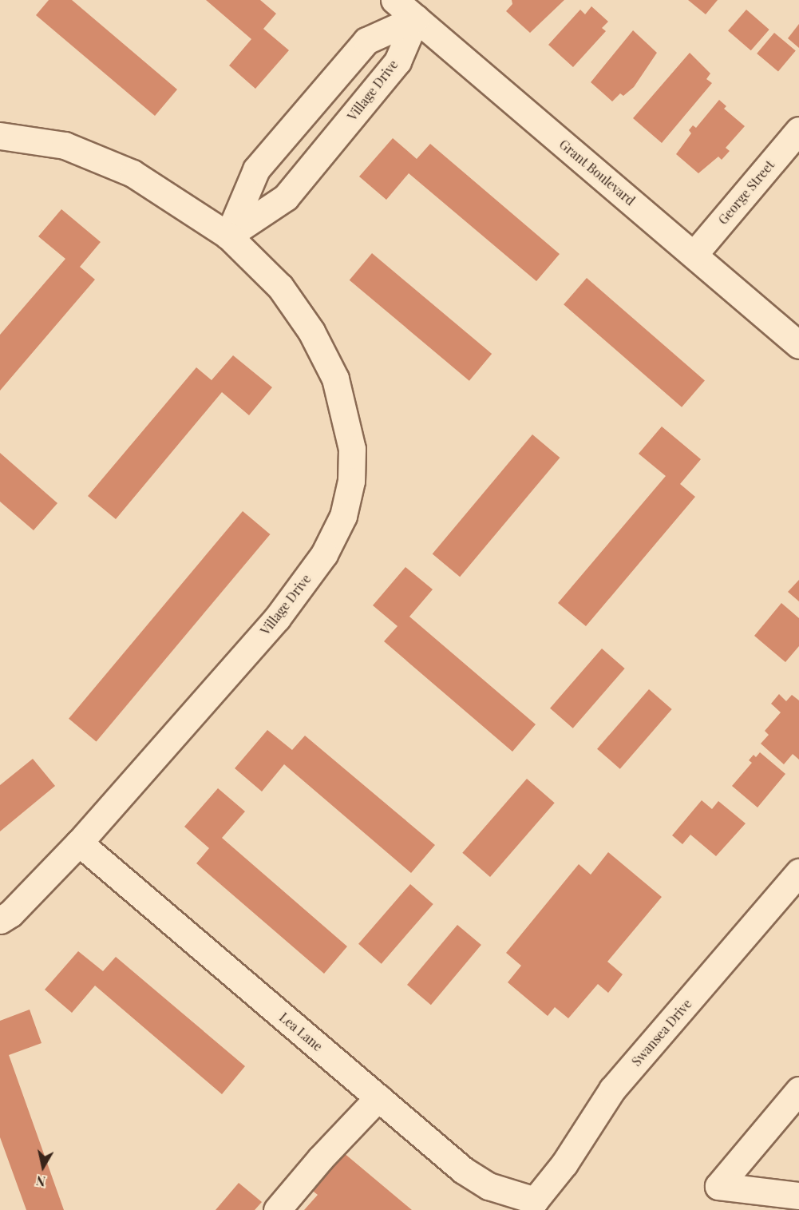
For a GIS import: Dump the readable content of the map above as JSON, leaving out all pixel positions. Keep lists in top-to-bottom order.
{
  "streets": {
    "street": [
      "Village Drive",
      "Grant Boulevard",
      "George Street",
      "Lea Lane",
      "Swansea Drive"
    ]
  },
  "crossings": [
    ["Village Drive", "Grant Boulevard"],
    ["Village Drive", "Lea Lane"],
    ["Grant Boulevard", "George Street"],
    ["Lea Lane", "Swansea Drive"]
  ],
  "north": "bottom"
}
